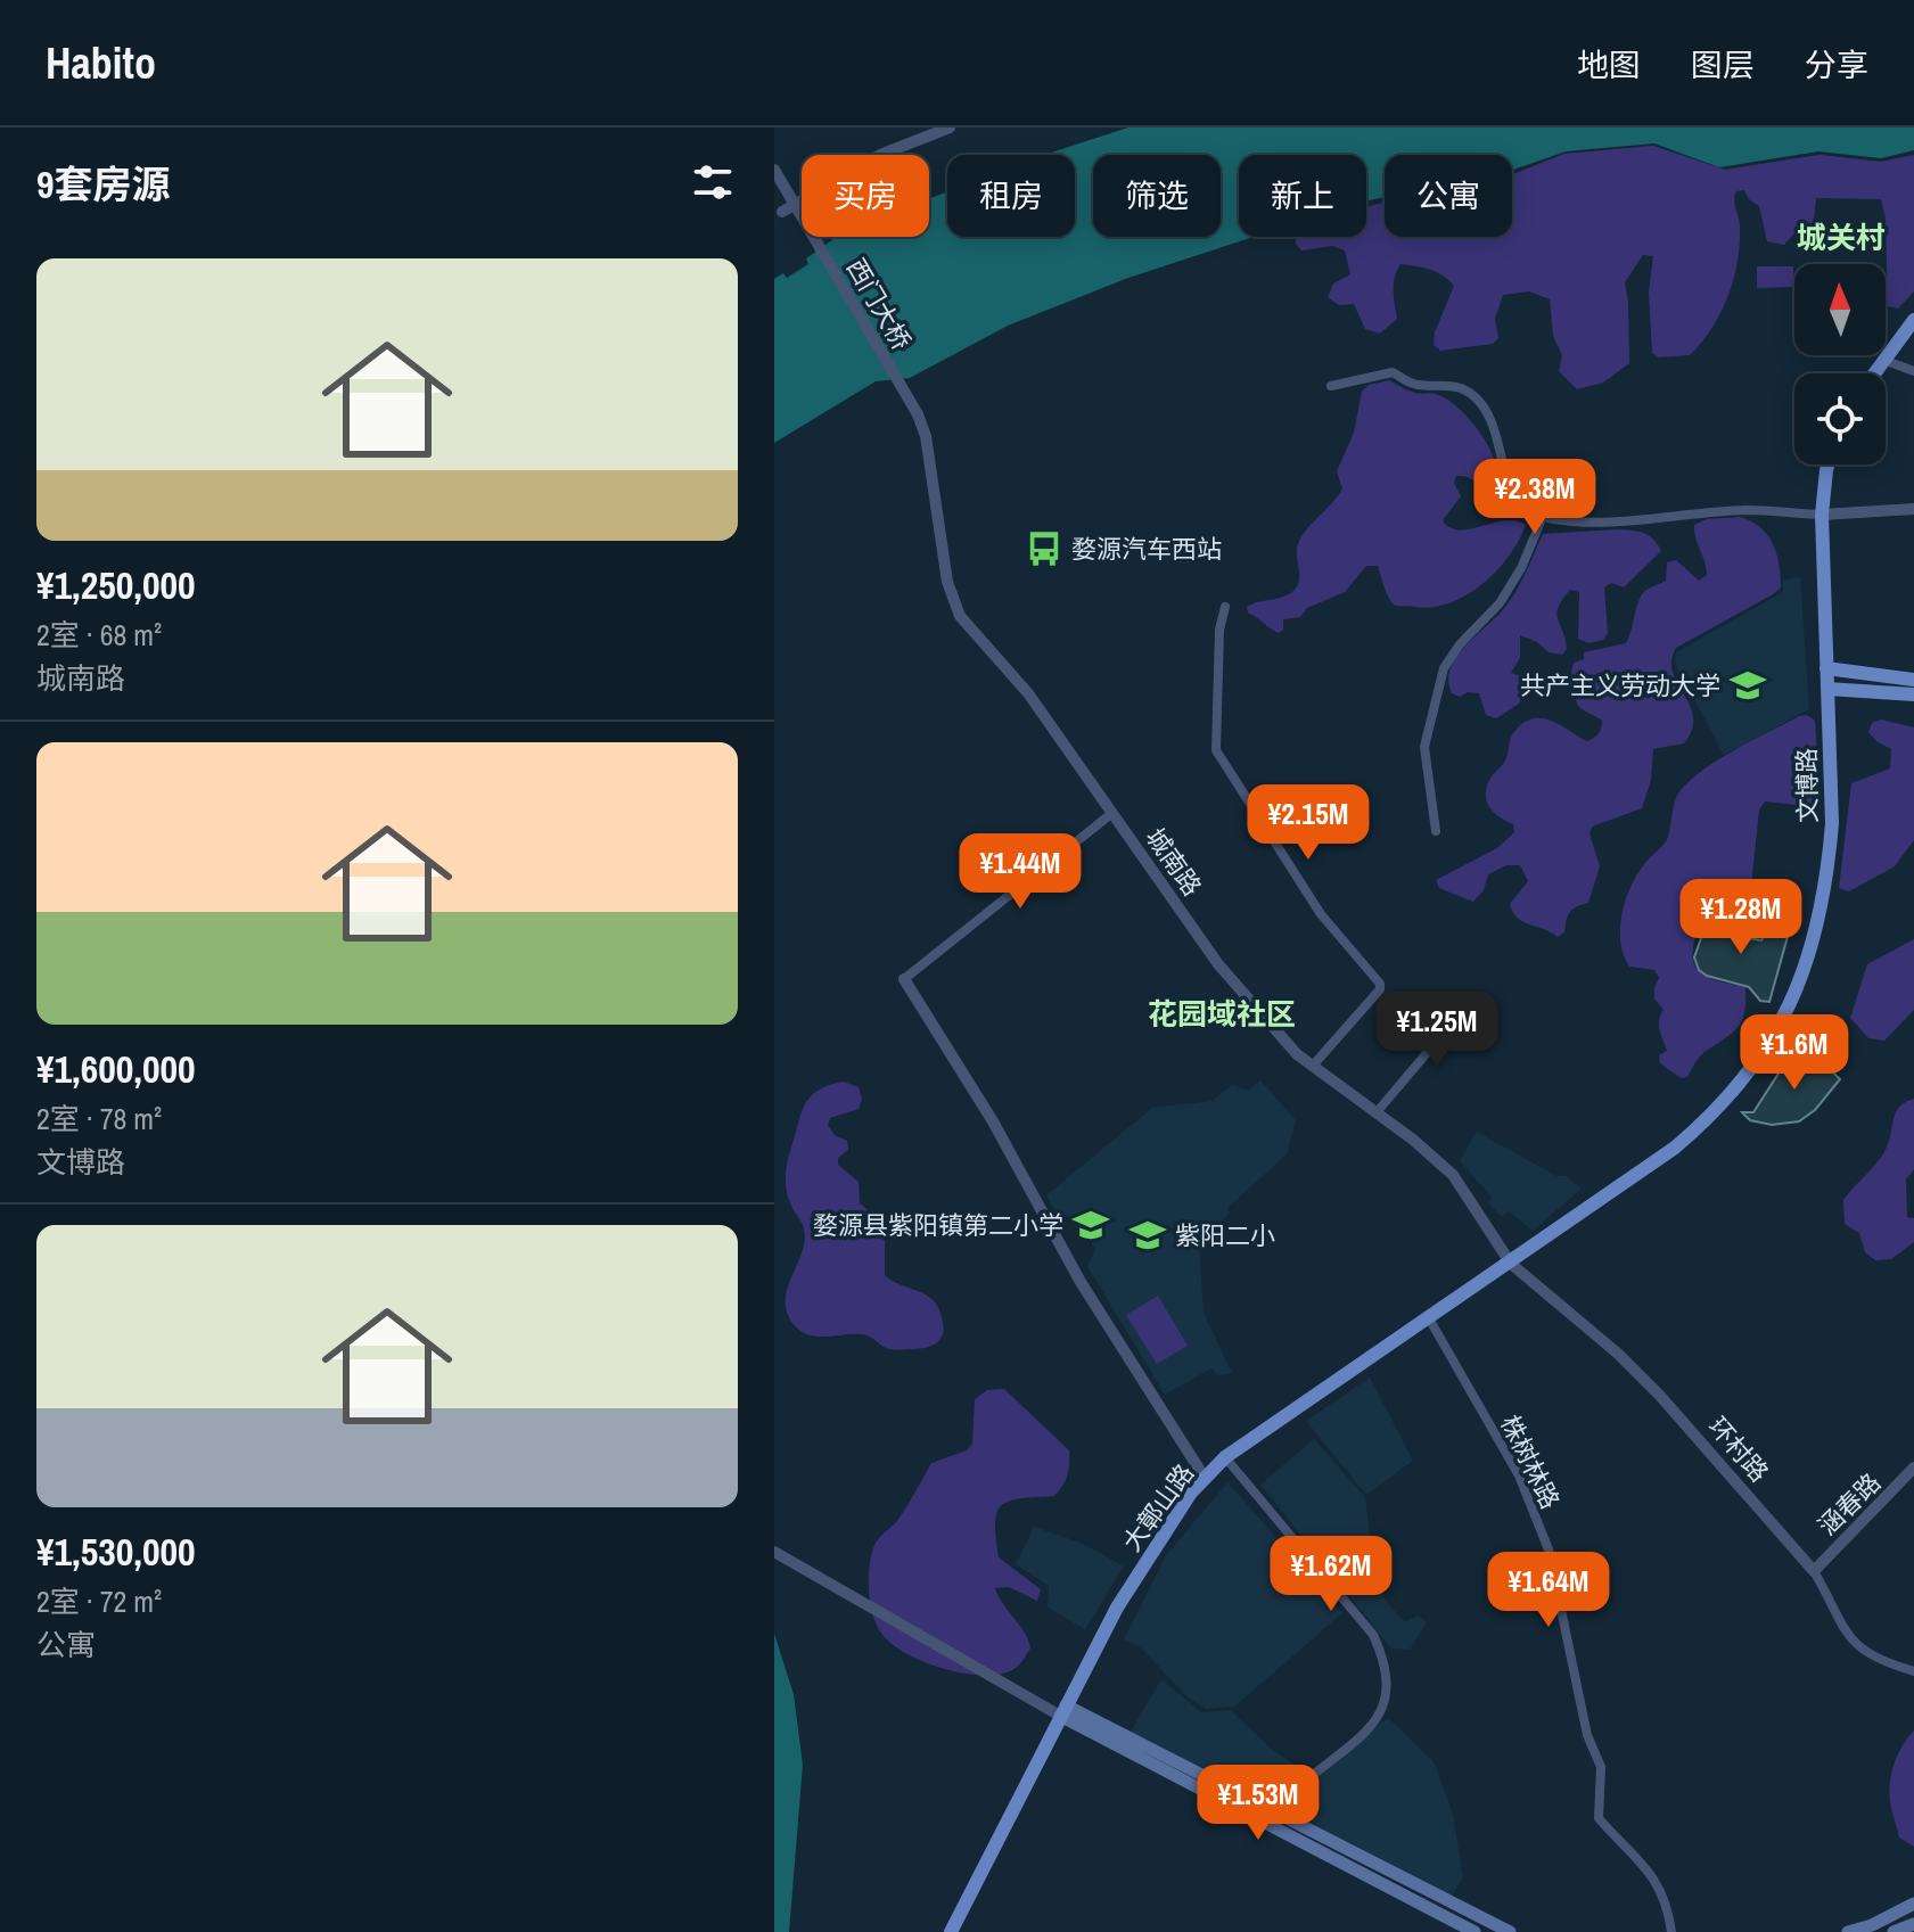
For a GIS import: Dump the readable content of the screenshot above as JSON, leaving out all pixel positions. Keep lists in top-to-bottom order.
{
  "streets": {
    "main road": ["文博路", "大鄣山路"],
    "street": [
      "西门大桥",
      "城南路",
      "环村路",
      "株树林路",
      "涵春路"
    ]
  },
  "crossings": [
    ["西门大桥", "城南路"],
    ["文博路", "城南路"],
    ["文博路", "环村路"],
    ["文博路", "大鄣山路"],
    ["城南路", "环村路"],
    ["城南路", "大鄣山路"],
    ["环村路", "涵春路"],
    ["环村路", "大鄣山路"],
    ["株树林路", "大鄣山路"]
  ],
  "districts": ["城关村", "花园域社区"],
  "places": {
    "bus stop": ["婺源汽车西站"],
    "school or university": ["共产主义劳动大学", "婺源县紫阳镇第二小学", "紫阳二小"]
  },
  "north": "top",
  "page": {
    "header": "Habito",
    "nav": ["地图", "图层", "分享"],
    "heading": "9套房源",
    "chip": [
      "买房",
      "租房",
      "筛选",
      "新上",
      "公寓"
    ],
    "list": [
      {
        "name": "¥1,250,000",
        "note": "2室 · 68 m² · 城南路"
      },
      {
        "name": "¥1,600,000",
        "note": "2室 · 78 m² · 文博路"
      },
      {
        "name": "¥1,530,000",
        "note": "2室 · 72 m² · 公寓"
      }
    ],
    "price": [
      "¥2.38M",
      "¥2.15M",
      "¥1.44M",
      "¥1.28M",
      "¥1.25M",
      "¥1.6M",
      "¥1.62M",
      "¥1.64M",
      "¥1.53M"
    ]
  }
}
